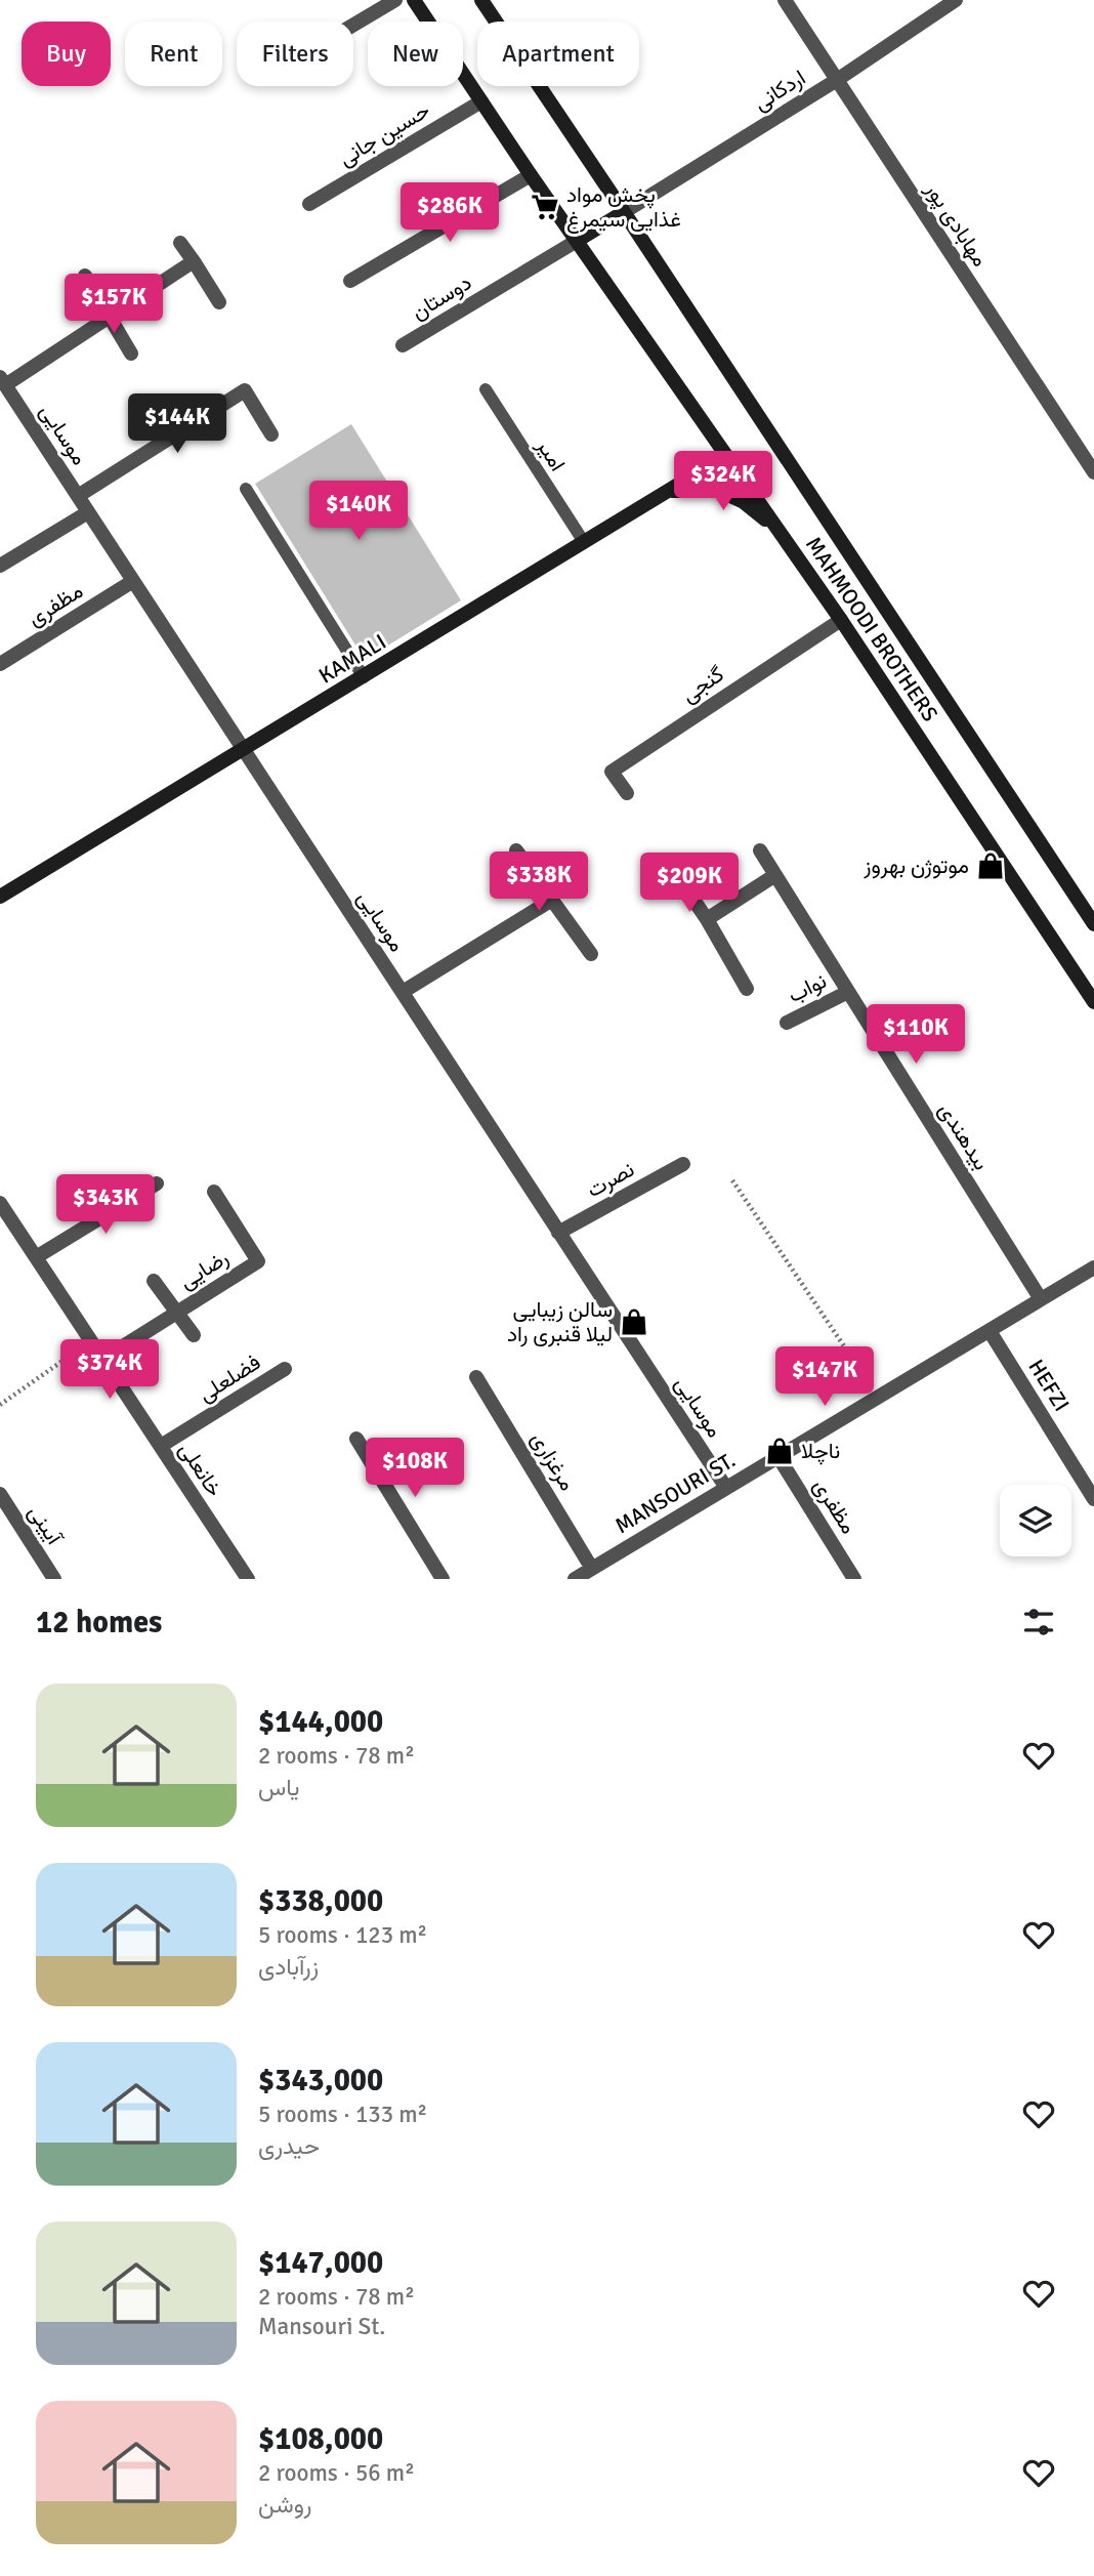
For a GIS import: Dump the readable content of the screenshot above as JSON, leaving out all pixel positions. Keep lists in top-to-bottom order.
{
  "streets": {
    "main road": ["MAHMOODI BROTHERS", "KAMALI"],
    "street": [
      "اردکانی",
      "حسین جانی",
      "مهابادی پور",
      "دوستان",
      "موسایی",
      "مظفری",
      "گنجی",
      "نواب",
      "بیدهندی",
      "نصرت",
      "رضایی",
      "فضلعلی",
      "HEFZI",
      "مرغزاری",
      "خانعلی",
      "MANSOURI ST.",
      "آیینی"
    ],
    "lane": ["امیر"]
  },
  "crossings": [
    ["اردکانی", "مهابادی پور"],
    ["اردکانی", "MAHMOODI BROTHERS"],
    ["حسین جانی", "MAHMOODI BROTHERS"],
    ["دوستان", "MAHMOODI BROTHERS"],
    ["موسایی", "مظفری"],
    ["موسایی", "KAMALI"],
    ["موسایی", "نصرت"],
    ["موسایی", "MANSOURI ST."],
    ["امیر", "KAMALI"],
    ["مظفری", "MANSOURI ST."],
    ["MAHMOODI BROTHERS", "KAMALI"],
    ["MAHMOODI BROTHERS", "گنجی"],
    ["نواب", "بیدهندی"],
    ["بیدهندی", "MANSOURI ST."],
    ["رضایی", "خانعلی"],
    ["فضلعلی", "خانعلی"],
    ["HEFZI", "MANSOURI ST."],
    ["مرغزاری", "MANSOURI ST."]
  ],
  "places": {
    "supermarket": ["پخش مواد غذایی سیمرغ"],
    "shop": ["موتوژن بهروز", "سالن زیبایی لیلا قنبری راد", "ناچلا"]
  },
  "page": {
    "chip": [
      "Buy",
      "Rent",
      "Filters",
      "New",
      "Apartment"
    ],
    "price": [
      "$286K",
      "$157K",
      "$144K",
      "$324K",
      "$140K",
      "$338K",
      "$209K",
      "$110K",
      "$343K",
      "$374K",
      "$147K",
      "$108K"
    ],
    "heading": "12 homes",
    "list": [
      {
        "name": "$144,000",
        "note": "2 rooms · 78 m² · یاس"
      },
      {
        "name": "$338,000",
        "note": "5 rooms · 123 m² · زرآبادی"
      },
      {
        "name": "$343,000",
        "note": "5 rooms · 133 m² · حیدری"
      },
      {
        "name": "$147,000",
        "note": "2 rooms · 78 m² · Mansouri St."
      },
      {
        "name": "$108,000",
        "note": "2 rooms · 56 m² · روشن"
      }
    ]
  }
}
